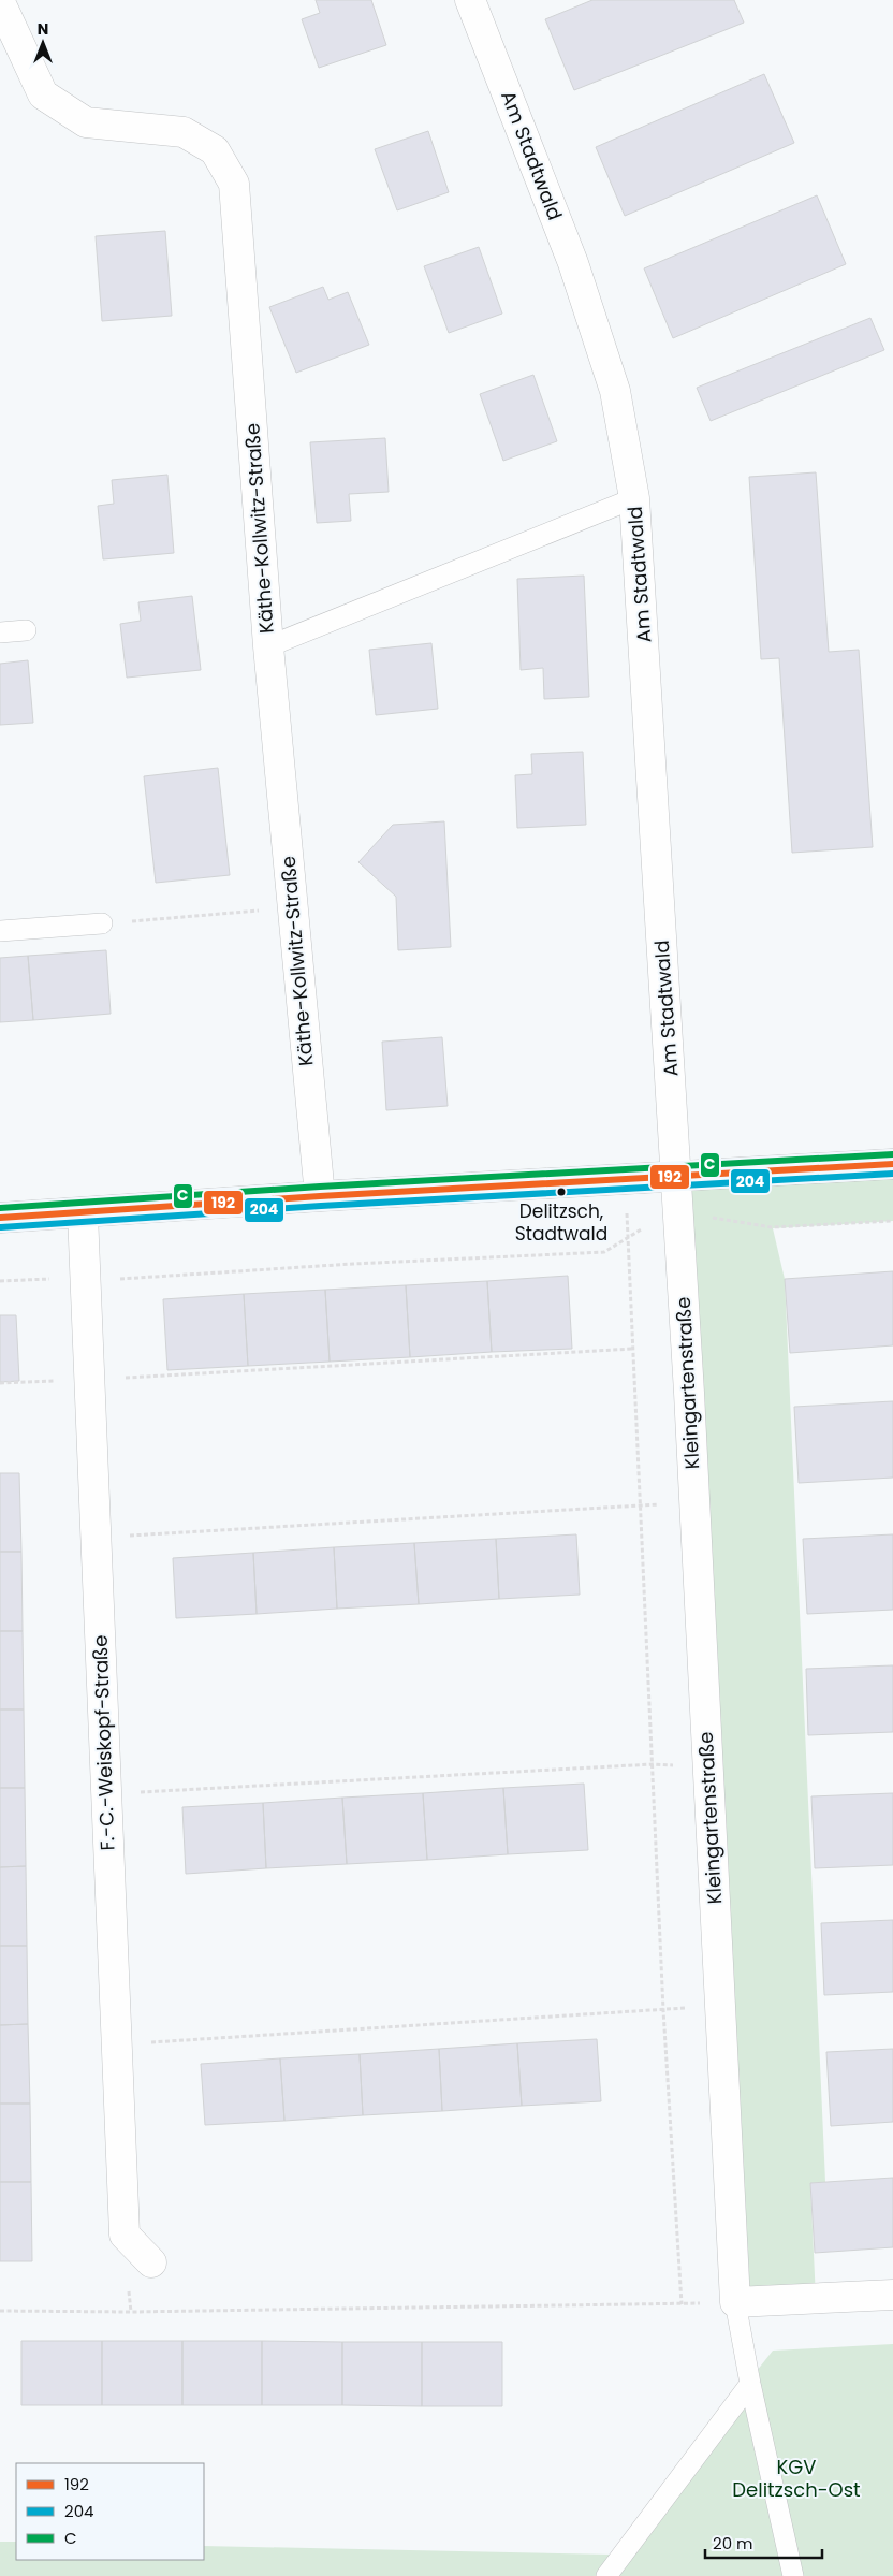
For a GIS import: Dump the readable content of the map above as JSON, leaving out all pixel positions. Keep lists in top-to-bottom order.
{
  "streets": {
    "street": [
      "Am Stadtwald",
      "Käthe-Kollwitz-Straße",
      "Kleingartenstraße",
      "F.-C.-Weiskopf-Straße"
    ]
  },
  "crossings": [
    ["Am Stadtwald", "Kleingartenstraße"]
  ],
  "parks": ["KGV Delitzsch-Ost"],
  "places": ["Delitzsch, Stadtwald"],
  "lines": ["transit line C", "transit line 192", "transit line 204"],
  "legend": ["192", "204", "C"],
  "scale_bar": "20 m",
  "north": "top"
}
